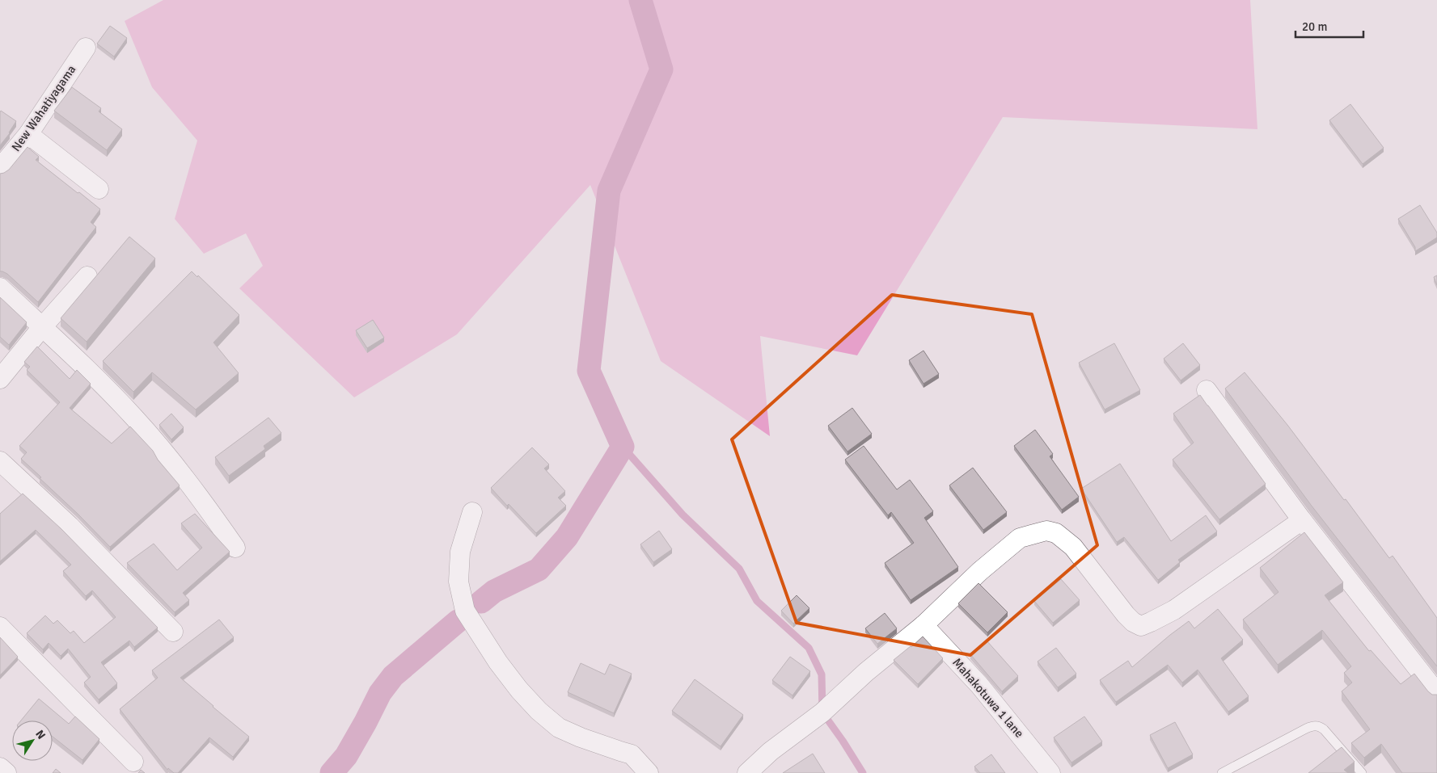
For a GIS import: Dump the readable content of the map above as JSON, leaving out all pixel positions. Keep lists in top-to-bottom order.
{
  "streets": {
    "street": ["New Wahatiyagama", "Mahakotuwa 1 lane"]
  },
  "scale_bar": "20 m",
  "north": "top right"
}
